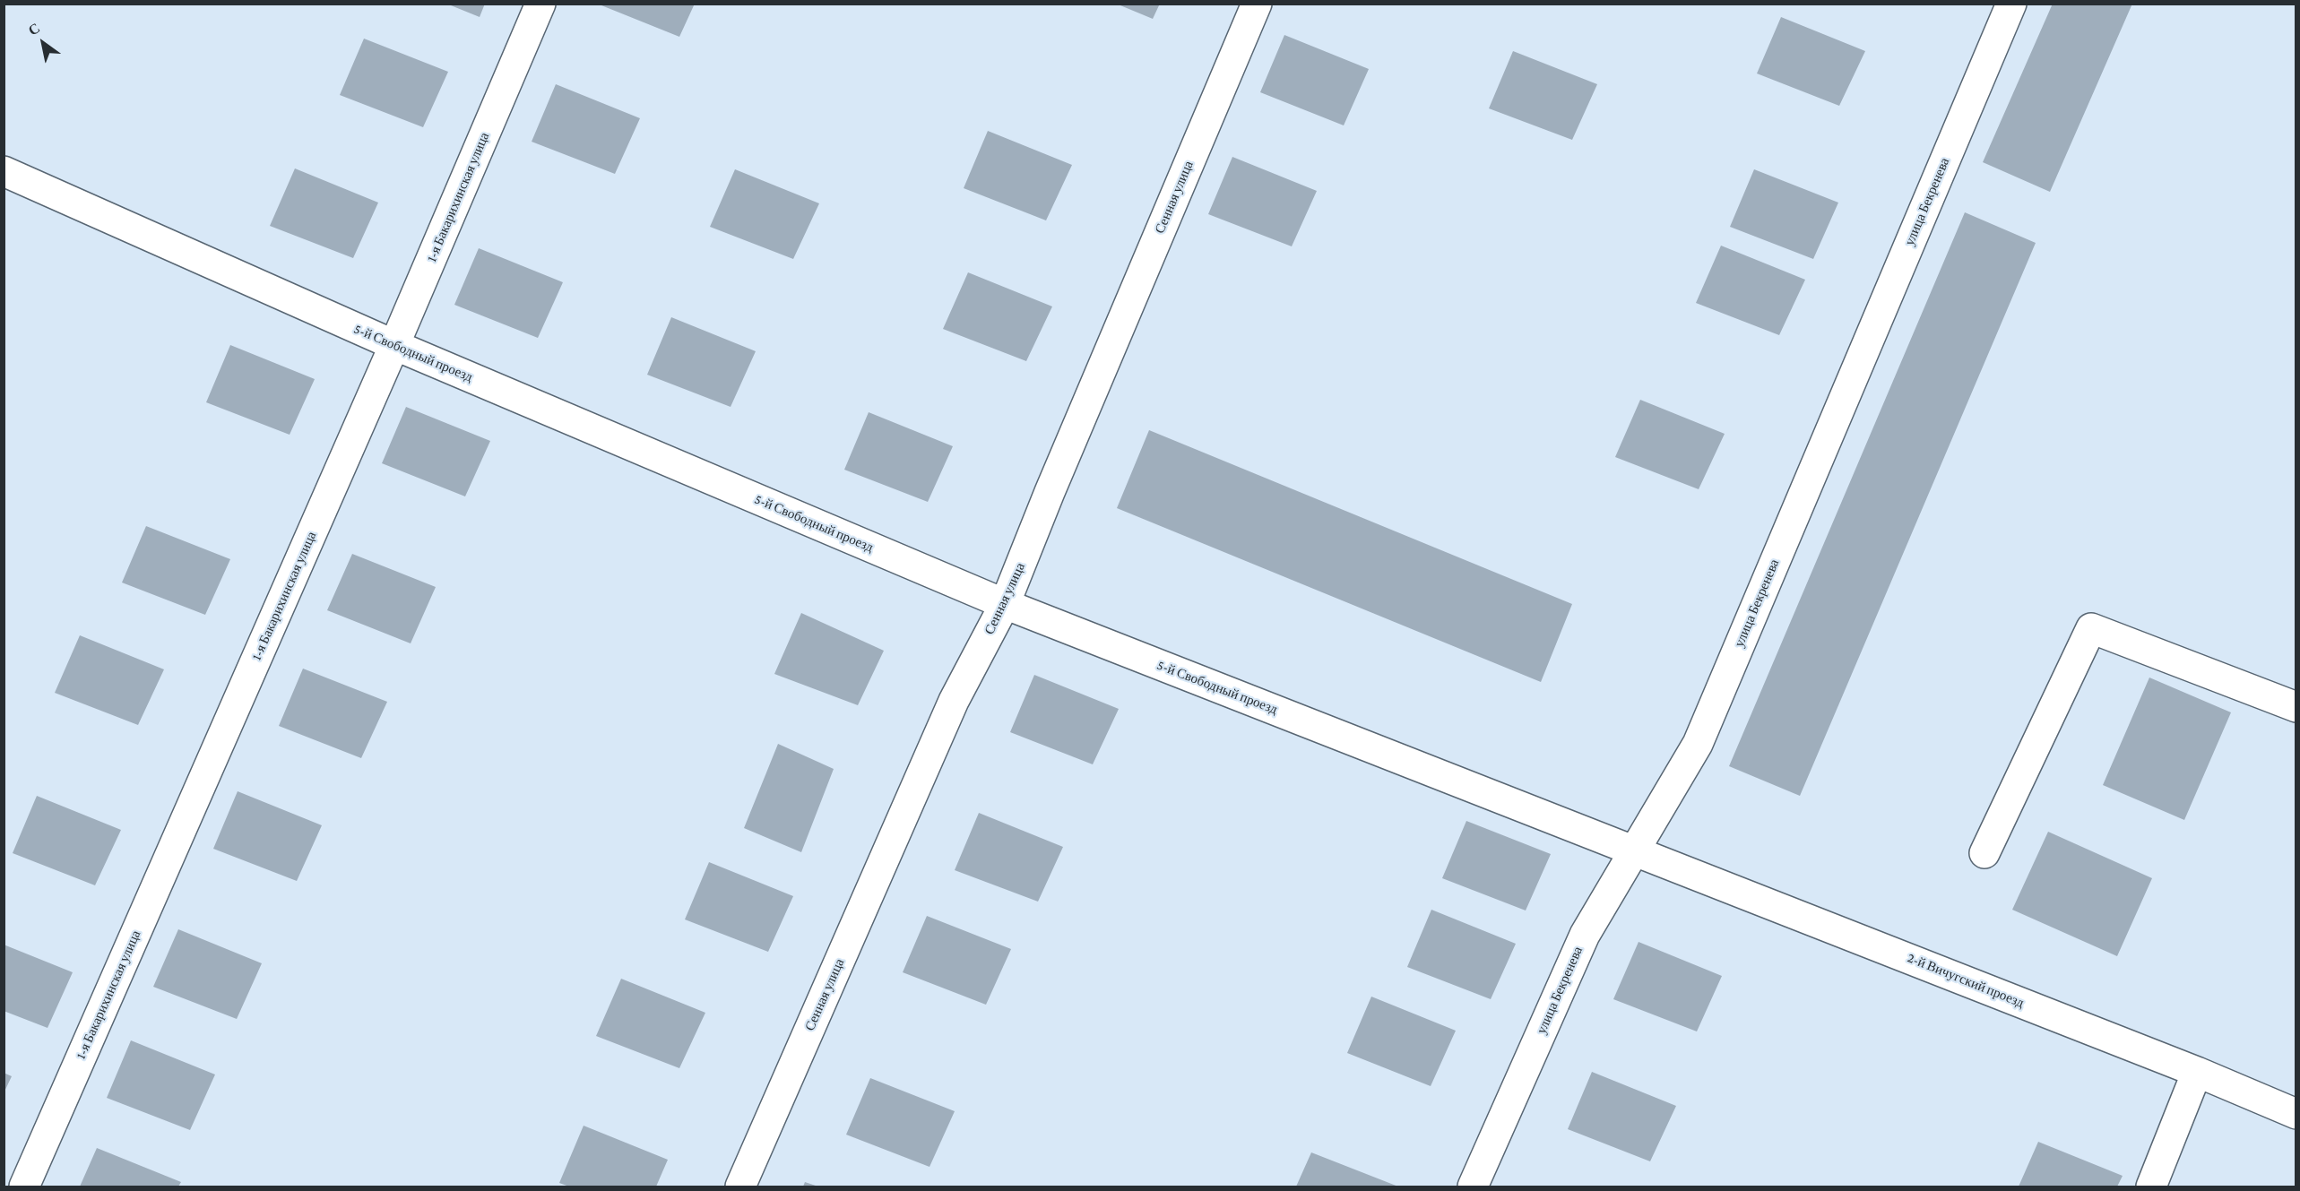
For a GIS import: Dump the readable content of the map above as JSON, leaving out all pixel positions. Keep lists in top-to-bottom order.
{
  "streets": {
    "street": [
      "1-я Бакарихинская улица",
      "Сенная улица",
      "улица Бекренева",
      "5-й Свободный проезд",
      "2-й Вичугский проезд"
    ]
  },
  "crossings": [
    ["1-я Бакарихинская улица", "5-й Свободный проезд"],
    ["Сенная улица", "5-й Свободный проезд"],
    ["улица Бекренева", "5-й Свободный проезд"],
    ["улица Бекренева", "2-й Вичугский проезд"],
    ["5-й Свободный проезд", "2-й Вичугский проезд"]
  ],
  "north": "top left"
}
